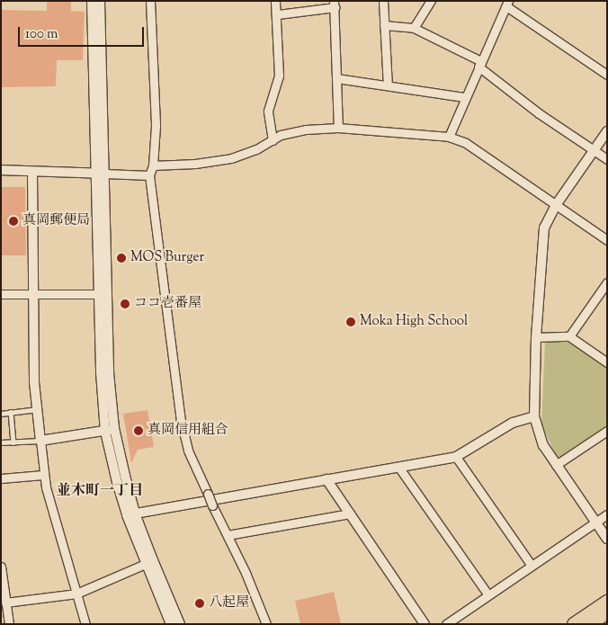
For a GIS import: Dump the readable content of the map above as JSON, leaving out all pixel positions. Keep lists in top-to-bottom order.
{
  "districts": ["並木町一丁目"],
  "places": [
    "真岡郵便局",
    "MOS Burger",
    "ココ壱番屋",
    "Moka High School",
    "真岡信用組合",
    "八起屋"
  ],
  "scale_bar": "100 m"
}
